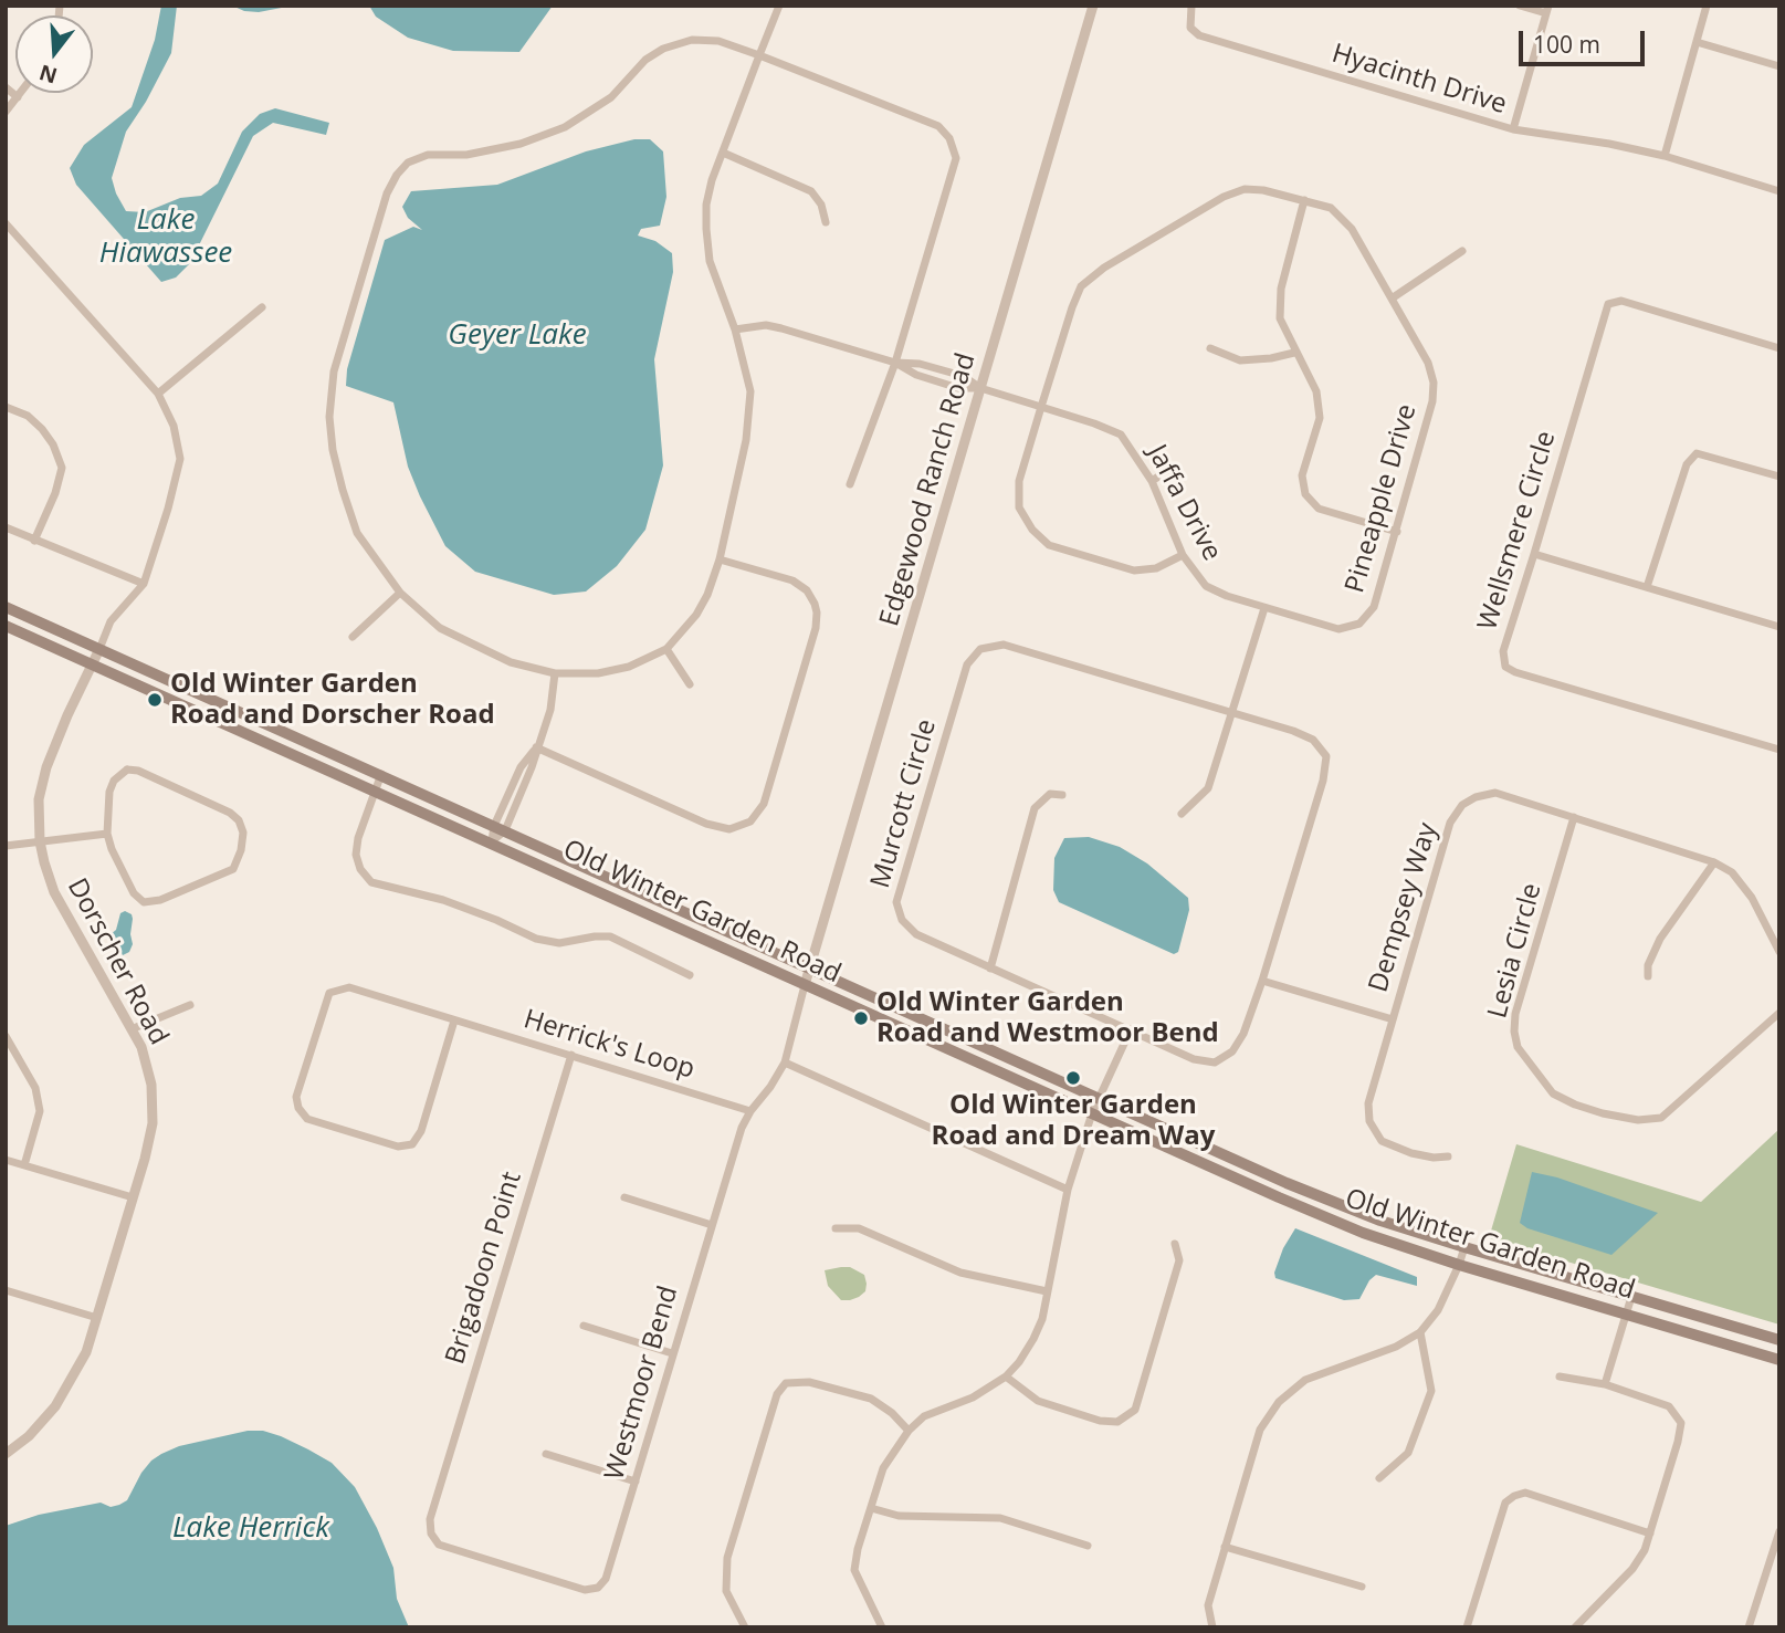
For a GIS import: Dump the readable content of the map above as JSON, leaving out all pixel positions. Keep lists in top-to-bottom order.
{
  "streets": {
    "main road": ["Old Winter Garden Road"],
    "street": [
      "Hyacinth Drive",
      "Edgewood Ranch Road",
      "Pineapple Drive",
      "Jaffa Drive",
      "Wellsmere Circle",
      "Murcott Circle",
      "Dempsey Way",
      "Lesia Circle",
      "Dorscher Road",
      "Herrick's Loop",
      "Brigadoon Point",
      "Westmoor Bend"
    ]
  },
  "crossings": [
    ["Edgewood Ranch Road", "Jaffa Drive"],
    ["Edgewood Ranch Road", "Old Winter Garden Road"],
    ["Edgewood Ranch Road", "Westmoor Bend"],
    ["Pineapple Drive", "Jaffa Drive"],
    ["Dempsey Way", "Lesia Circle"],
    ["Old Winter Garden Road", "Dorscher Road"],
    ["Old Winter Garden Road", "Westmoor Bend"],
    ["Herrick's Loop", "Brigadoon Point"],
    ["Herrick's Loop", "Westmoor Bend"],
    ["Brigadoon Point", "Westmoor Bend"]
  ],
  "water": ["Lake Hiawassee", "Geyer Lake", "Lake Herrick"],
  "places": ["Old Winter Garden Road and Dorscher Road", "Old Winter Garden Road and Westmoor Bend", "Old Winter Garden Road and Dream Way"],
  "scale_bar": "100 m",
  "north": "bottom"
}
